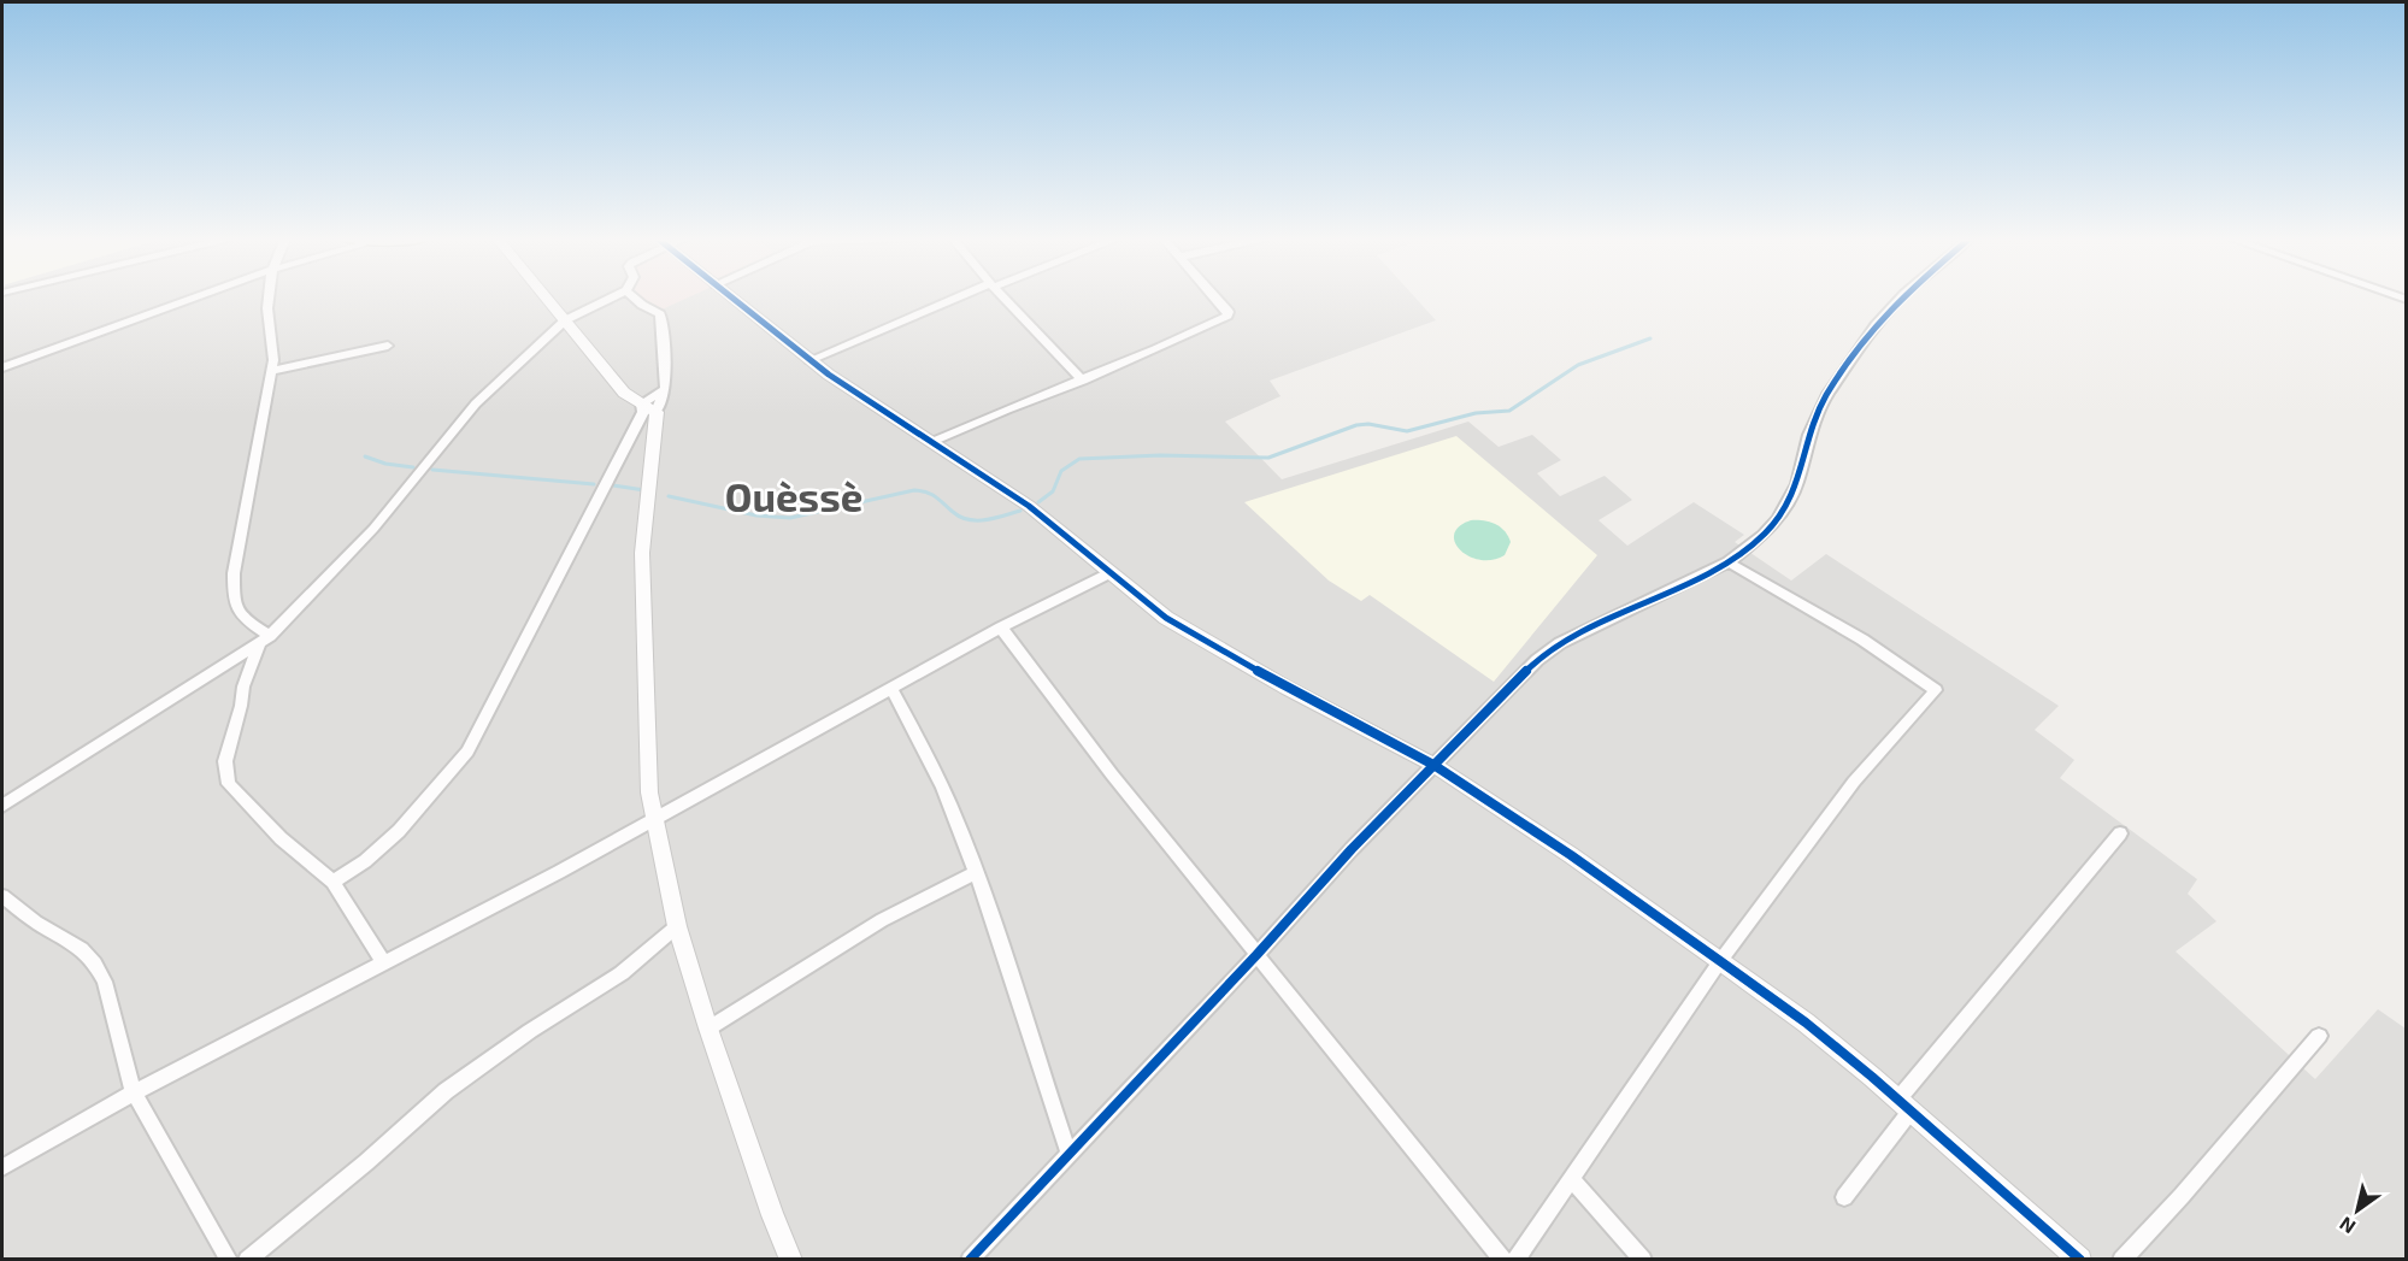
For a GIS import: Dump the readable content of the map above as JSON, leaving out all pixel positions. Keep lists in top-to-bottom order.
{
  "districts": ["Ouèssè"],
  "north": "bottom left"
}
